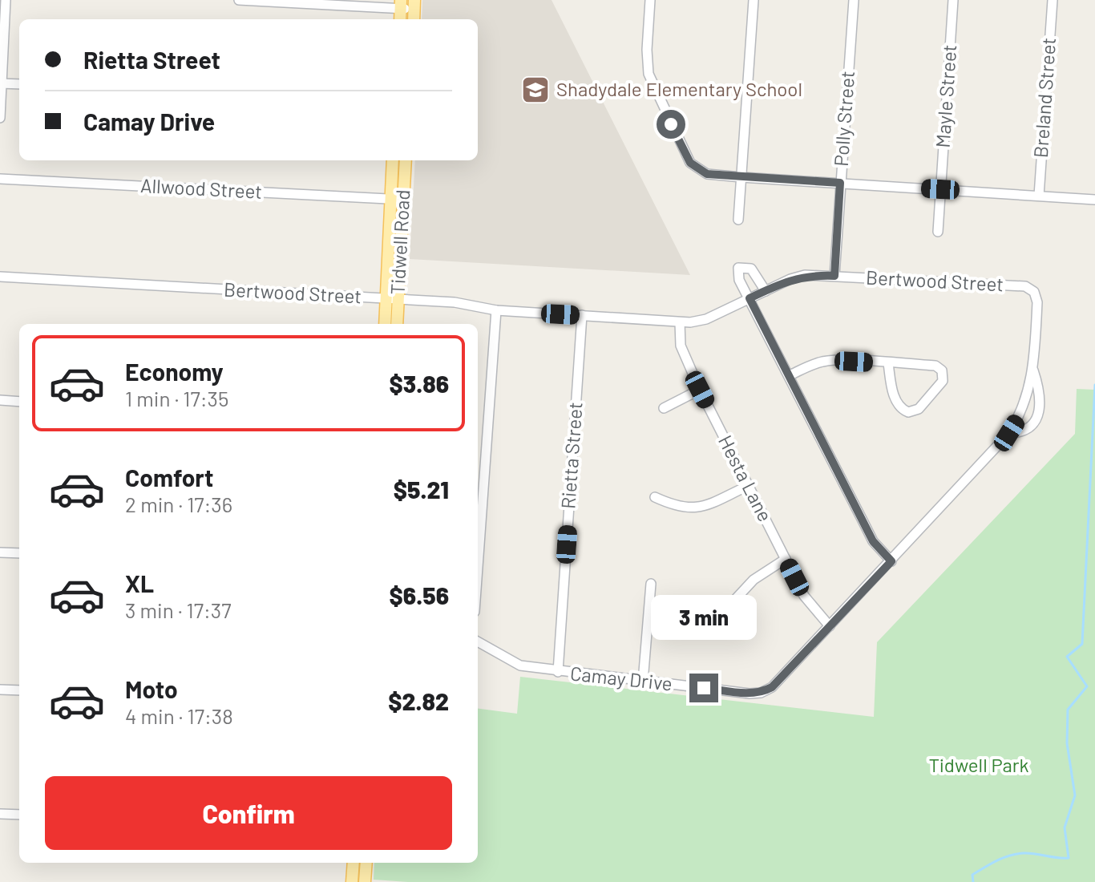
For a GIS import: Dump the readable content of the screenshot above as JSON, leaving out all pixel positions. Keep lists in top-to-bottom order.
{
  "streets": {
    "main road": ["Tidwell Road"],
    "street": [
      "Mayle Street",
      "Breland Street",
      "Polly Street",
      "Allwood Street",
      "Bertwood Street",
      "Rietta Street",
      "Hesta Lane",
      "Camay Drive"
    ]
  },
  "crossings": [
    ["Polly Street", "Bertwood Street"],
    ["Allwood Street", "Tidwell Road"],
    ["Tidwell Road", "Bertwood Street"],
    ["Bertwood Street", "Rietta Street"],
    ["Bertwood Street", "Hesta Lane"],
    ["Bertwood Street", "Camay Drive"],
    ["Rietta Street", "Camay Drive"],
    ["Hesta Lane", "Camay Drive"]
  ],
  "parks": ["Tidwell Park"],
  "places": {
    "school or university": ["Shadydale Elementary School"]
  },
  "page": {
    "banner": ["Rietta Street", "Camay Drive"],
    "list": [
      {
        "name": "Economy",
        "note": "1 min · 17:35",
        "value": "$3.86"
      },
      {
        "name": "Comfort",
        "note": "2 min · 17:36",
        "value": "$5.21"
      },
      {
        "name": "XL",
        "note": "3 min · 17:37",
        "value": "$6.56"
      },
      {
        "name": "Moto",
        "note": "4 min · 17:38",
        "value": "$2.82"
      }
    ],
    "bubble": "3 min",
    "buttons": "Confirm"
  }
}
